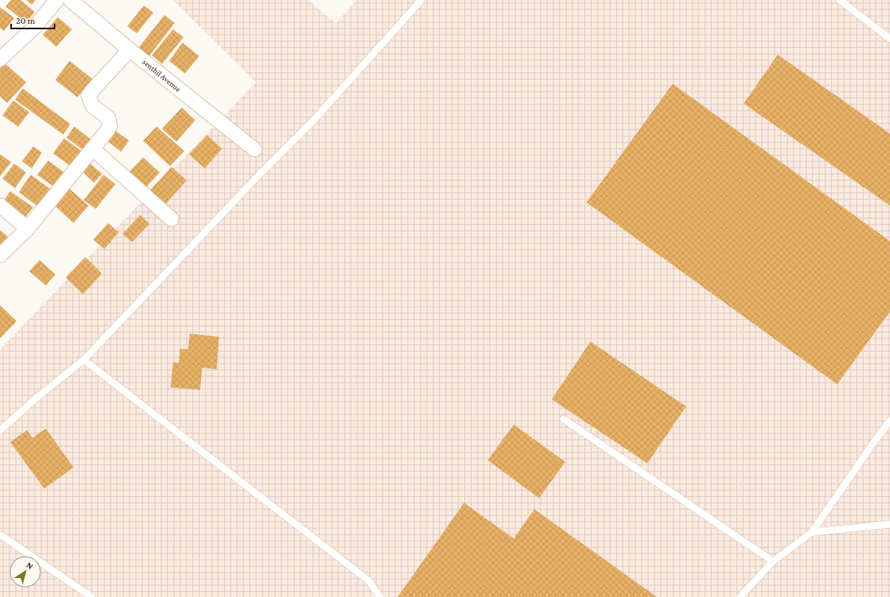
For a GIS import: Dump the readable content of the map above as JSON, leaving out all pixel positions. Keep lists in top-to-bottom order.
{
  "streets": {
    "street": ["senthil Avenue"]
  },
  "scale_bar": "20 m",
  "north": "top right"
}
